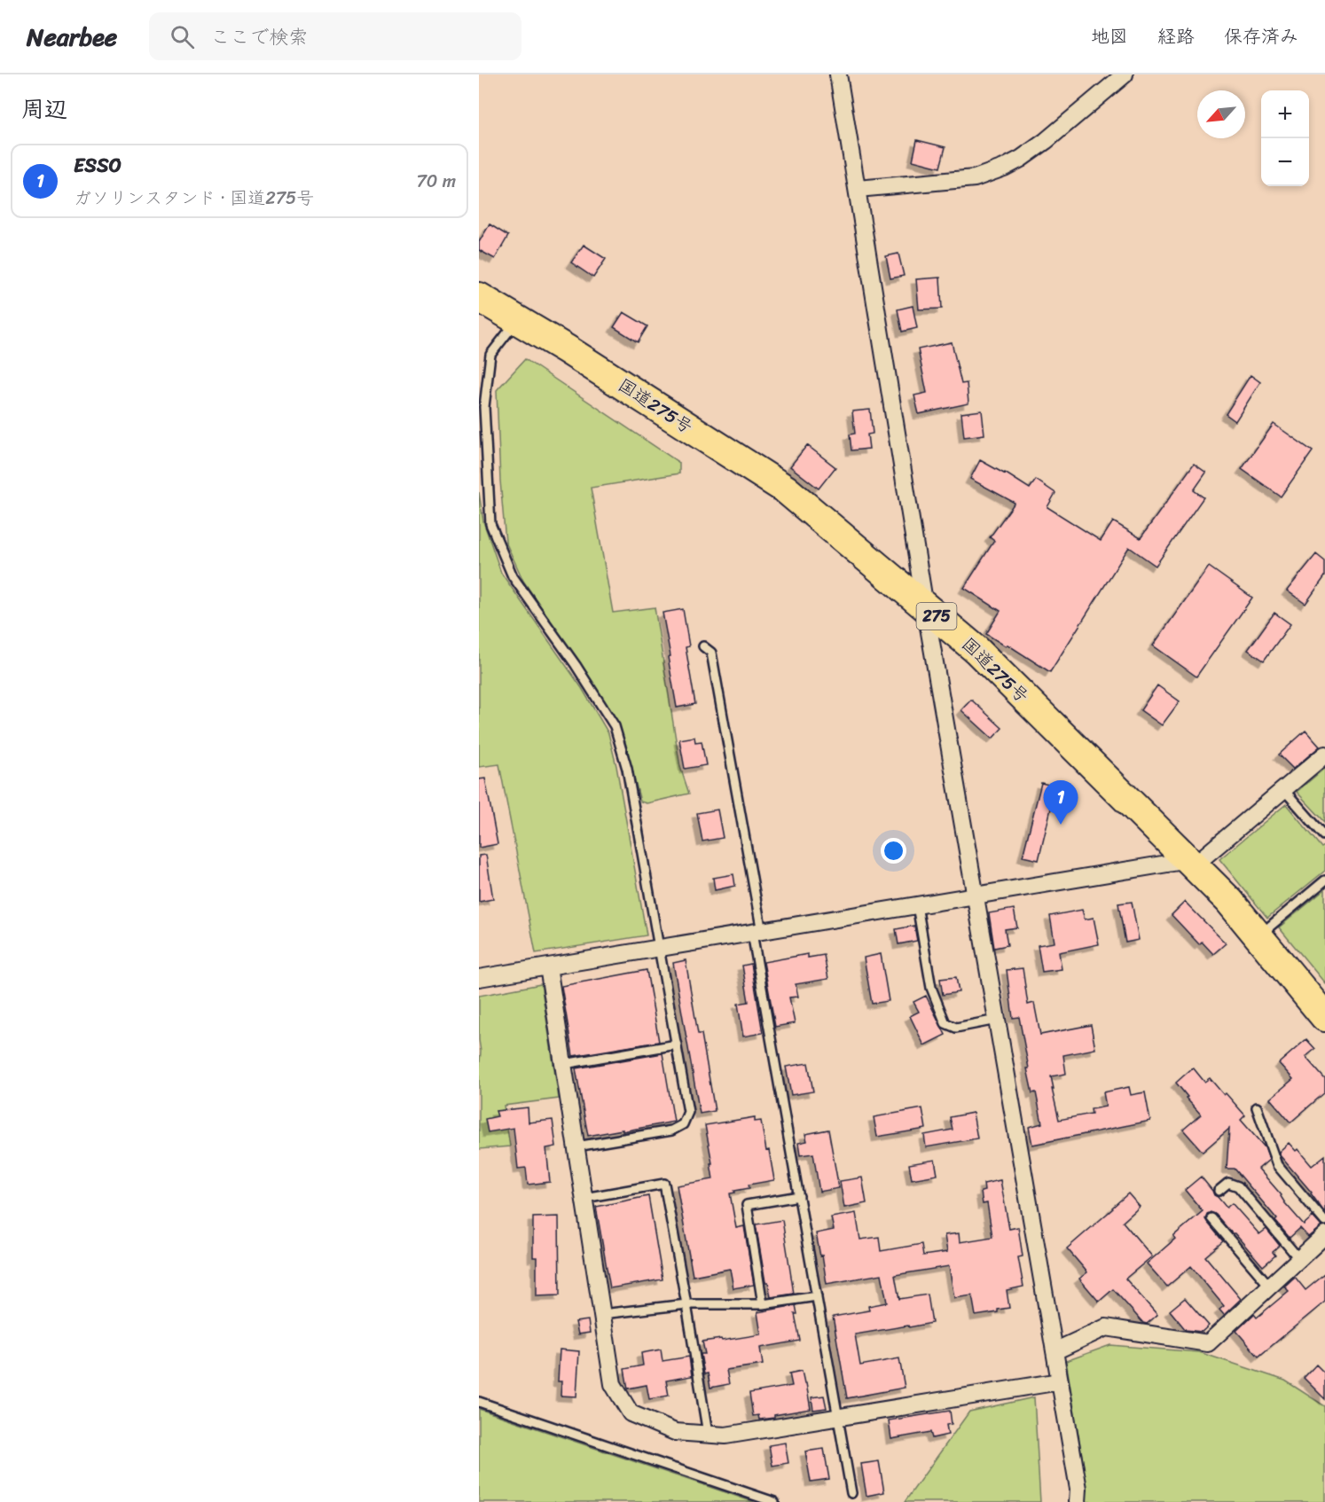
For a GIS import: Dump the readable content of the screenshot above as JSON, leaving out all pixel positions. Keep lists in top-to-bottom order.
{
  "streets": {
    "highway": ["国道275号", "275"]
  },
  "north": "bottom left",
  "page": {
    "header": "Nearbee",
    "search": "ここで検索",
    "nav": ["地図", "経路", "保存済み"],
    "heading": "周辺",
    "map_buttons": ["+", "−"],
    "list": [
      {
        "mark": "1",
        "name": "ESSO",
        "note": "ガソリンスタンド · 国道275号",
        "value": "70 m"
      }
    ],
    "pins": "1"
  }
}
